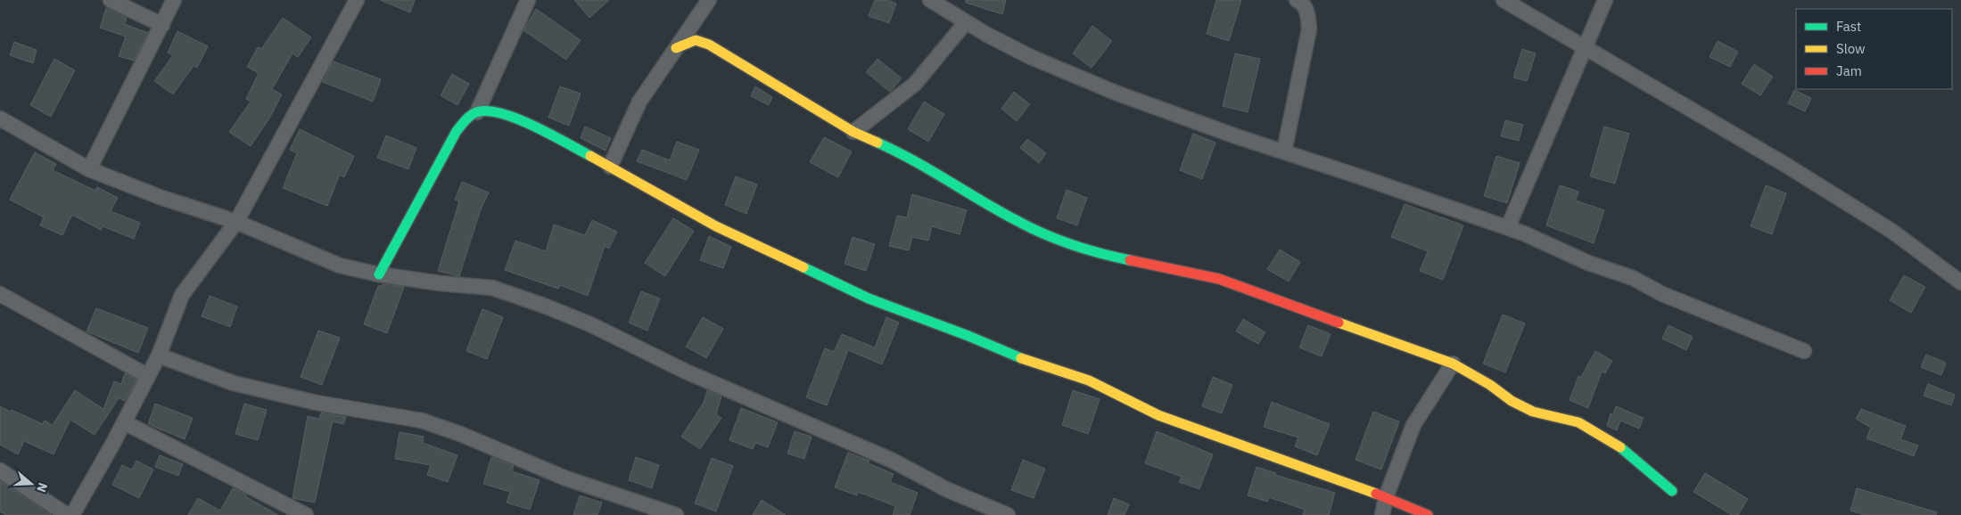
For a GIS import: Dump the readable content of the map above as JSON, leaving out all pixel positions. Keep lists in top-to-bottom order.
{
  "legend": ["Fast", "Slow", "Jam"],
  "north": "right"
}
